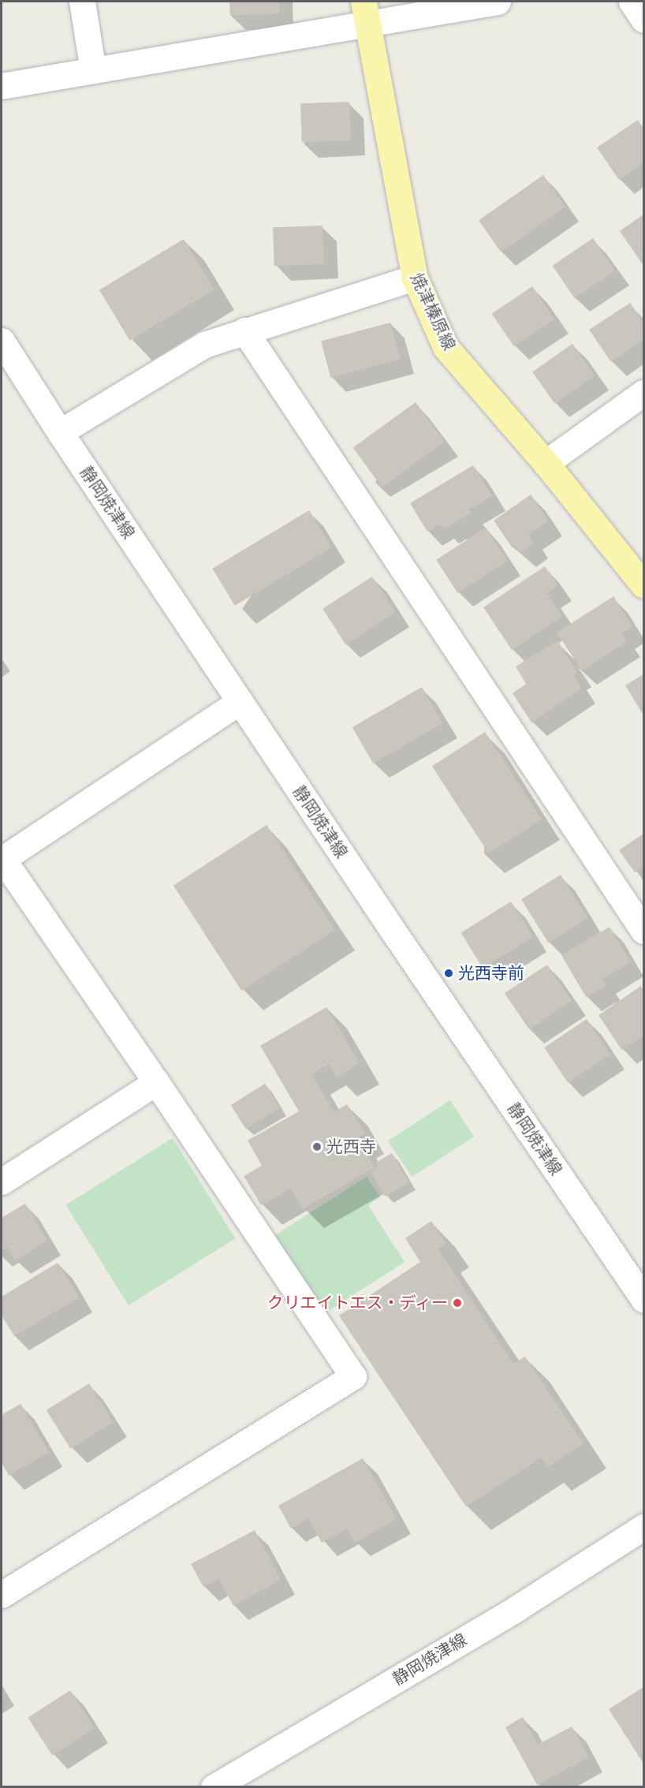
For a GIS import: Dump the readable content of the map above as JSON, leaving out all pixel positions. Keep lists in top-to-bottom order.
{
  "streets": {
    "main road": ["焼津榛原線"],
    "street": ["静岡焼津線"]
  },
  "places": ["光西寺前", "光西寺", "クリエイトエス・ディー"]
}
